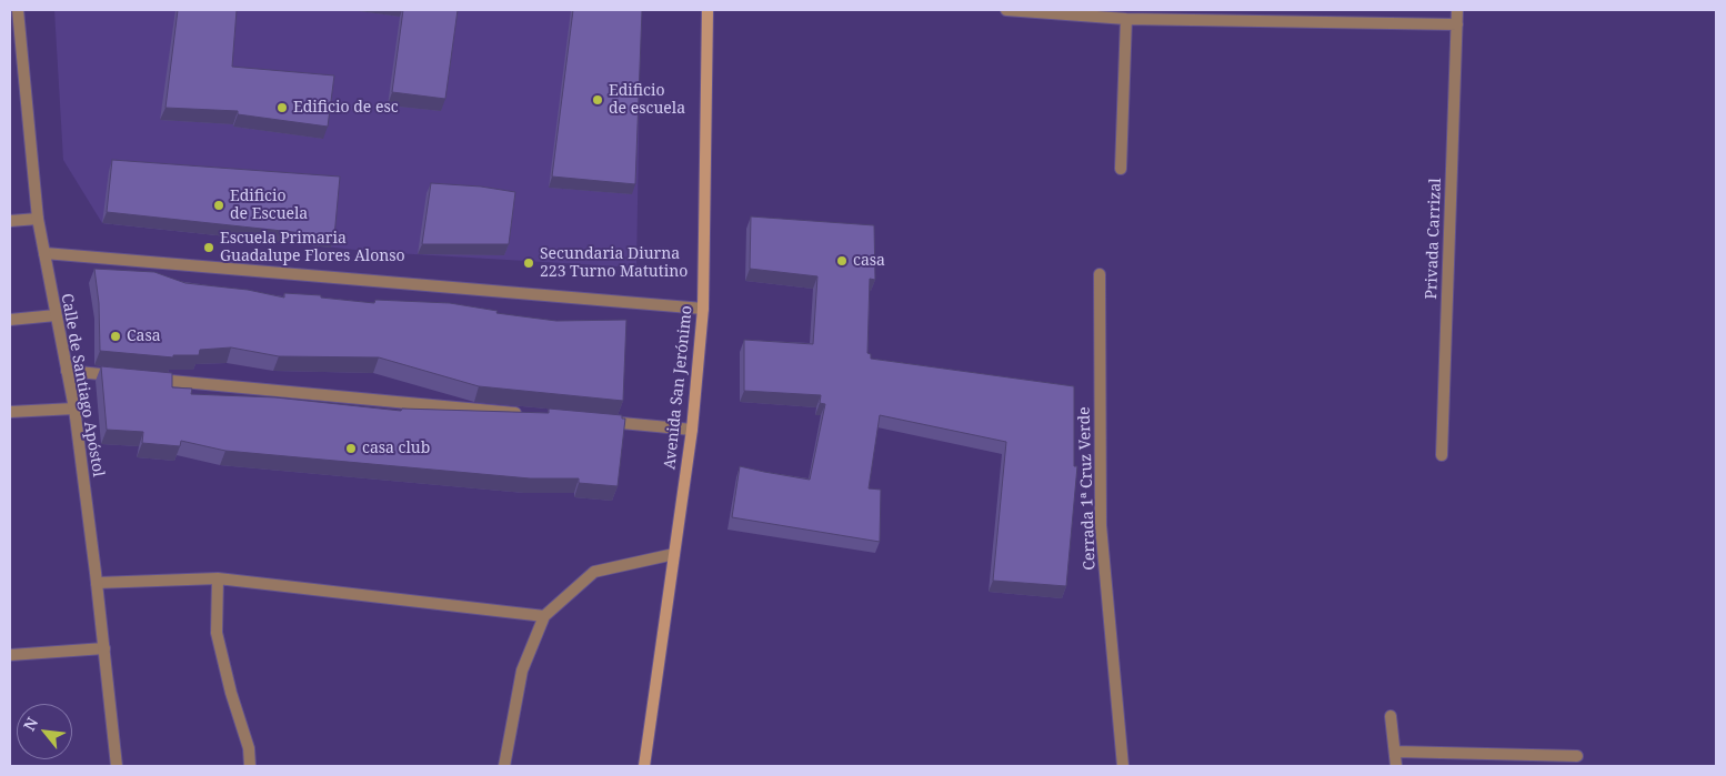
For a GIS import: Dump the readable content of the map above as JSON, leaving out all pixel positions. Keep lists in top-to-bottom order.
{
  "streets": {
    "main road": ["Avenida San Jerónimo"],
    "street": ["Privada Carrizal", "Calle de Santiago Apóstol", "Cerrada 1ª Cruz Verde"]
  },
  "places": [
    "Edificio de escuela",
    "Edificio de esc",
    "Edificio de Escuela",
    "Escuela Primaria Guadalupe Flores Alonso",
    "casa",
    "Secundaria Diurna 223 Turno Matutino",
    "Casa",
    "casa club"
  ],
  "north": "top left"
}
